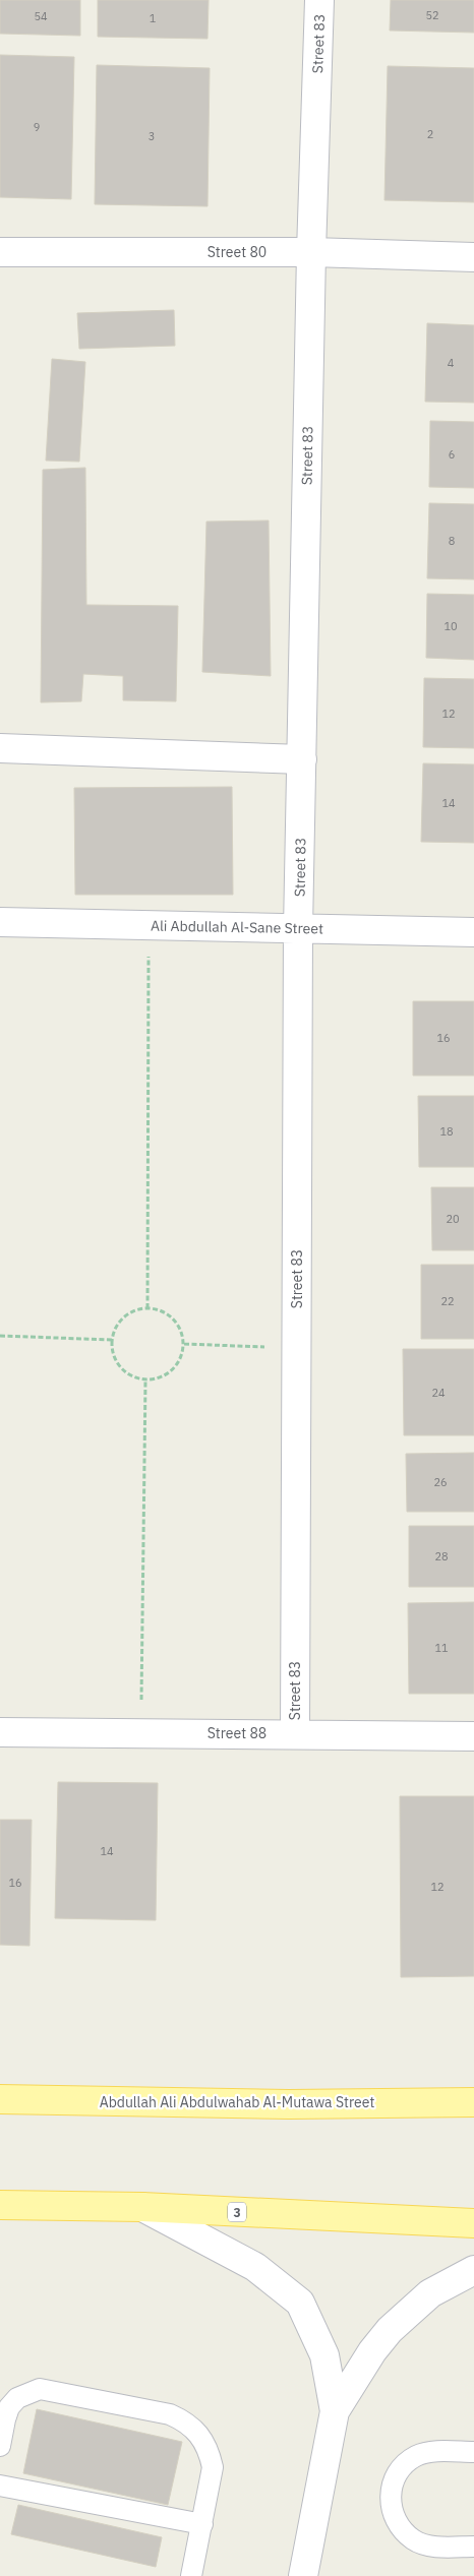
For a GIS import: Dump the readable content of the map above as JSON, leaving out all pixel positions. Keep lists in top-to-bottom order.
{
  "streets": {
    "main road": ["Abdullah Ali Abdulwahab Al-Mutawa Street", "3"],
    "street": [
      "Street 83",
      "Street 80",
      "Ali Abdullah Al-Sane Street",
      "Street 88"
    ]
  },
  "crossings": [
    ["Street 83", "Street 80"],
    ["Street 83", "Ali Abdullah Al-Sane Street"],
    ["Street 83", "Street 88"]
  ],
  "house_numbers": [
    "52",
    "54",
    "1",
    "9",
    "2",
    "3",
    "4",
    "6",
    "8",
    "10",
    "12",
    "14",
    "16",
    "18",
    "20",
    "22",
    "24",
    "26",
    "28",
    "11",
    "14",
    "16",
    "12"
  ]
}
